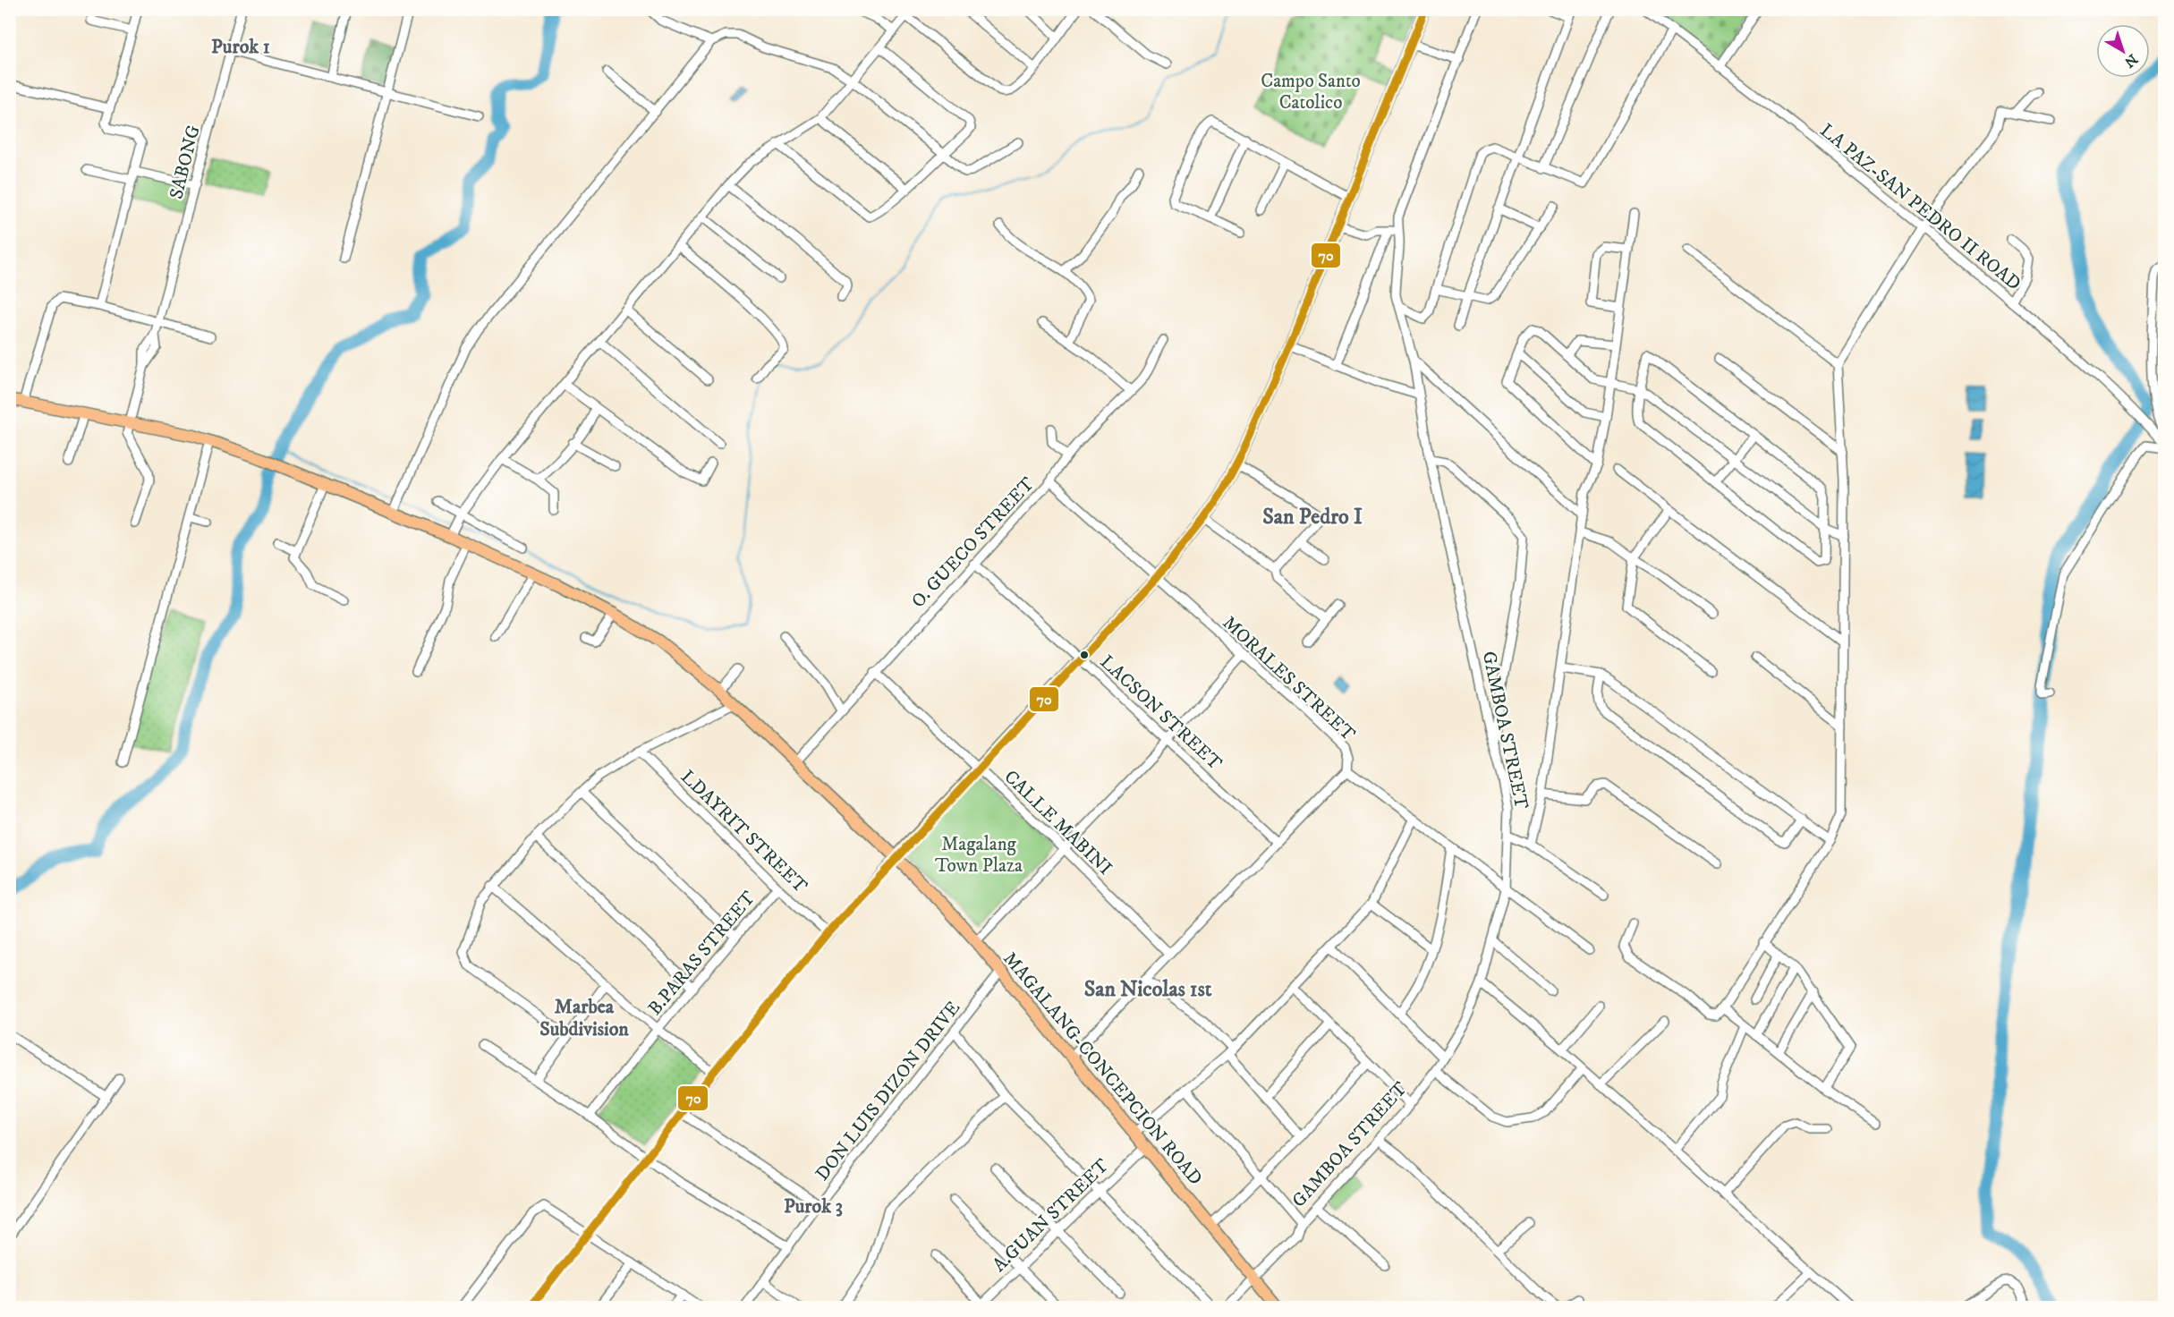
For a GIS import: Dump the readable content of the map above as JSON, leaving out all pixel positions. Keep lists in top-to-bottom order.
{
  "streets": {
    "main road": ["MAGALANG-CONCEPCION ROAD"],
    "street": [
      "SABONG",
      "LA PAZ-SAN PEDRO II ROAD",
      "O. GUECO STREET",
      "MORALES STREET",
      "LACSON STREET",
      "GAMBOA STREET",
      "CALLE MABINI",
      "LDAYRIT STREET",
      "B.PARAS STREET",
      "DON LUIS DIZON DRIVE",
      "A.GUAN STREET"
    ]
  },
  "crossings": [
    ["SABONG", "MAGALANG-CONCEPCION ROAD"],
    ["O. GUECO STREET", "MORALES STREET"],
    ["O. GUECO STREET", "LACSON STREET"],
    ["O. GUECO STREET", "CALLE MABINI"],
    ["O. GUECO STREET", "MAGALANG-CONCEPCION ROAD"],
    ["MORALES STREET", "GAMBOA STREET"],
    ["GAMBOA STREET", "MAGALANG-CONCEPCION ROAD"],
    ["LDAYRIT STREET", "B.PARAS STREET"],
    ["MAGALANG-CONCEPCION ROAD", "DON LUIS DIZON DRIVE"],
    ["MAGALANG-CONCEPCION ROAD", "A.GUAN STREET"]
  ],
  "districts": [
    "Purok 1",
    "San Pedro I",
    "San Nicolas 1st",
    "Marbea Subdivision",
    "Purok 3"
  ],
  "parks": ["Campo Santo Catolico", "Magalang Town Plaza"],
  "lines": ["transit line 70"],
  "north": "bottom right"
}
